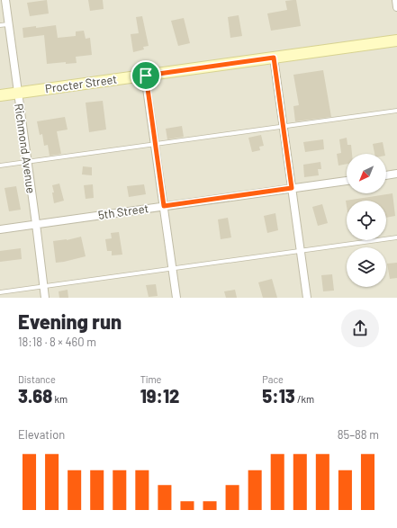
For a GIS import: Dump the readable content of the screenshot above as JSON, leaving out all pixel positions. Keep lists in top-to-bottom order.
{
  "streets": {
    "main road": ["Procter Street"],
    "street": ["Richmond Avenue", "5th Street"]
  },
  "crossings": [
    ["Procter Street", "Richmond Avenue"],
    ["Richmond Avenue", "5th Street"]
  ],
  "north": "bottom left",
  "page": {
    "heading": ["Evening run", "18:18 · 8 × 460 m"],
    "stats": [
      ["Distance", "3.68 km"],
      ["Time", "19:12"],
      ["Pace", "5:13 /km"]
    ],
    "chart": ["Elevation", "85–88 m"]
  }
}
